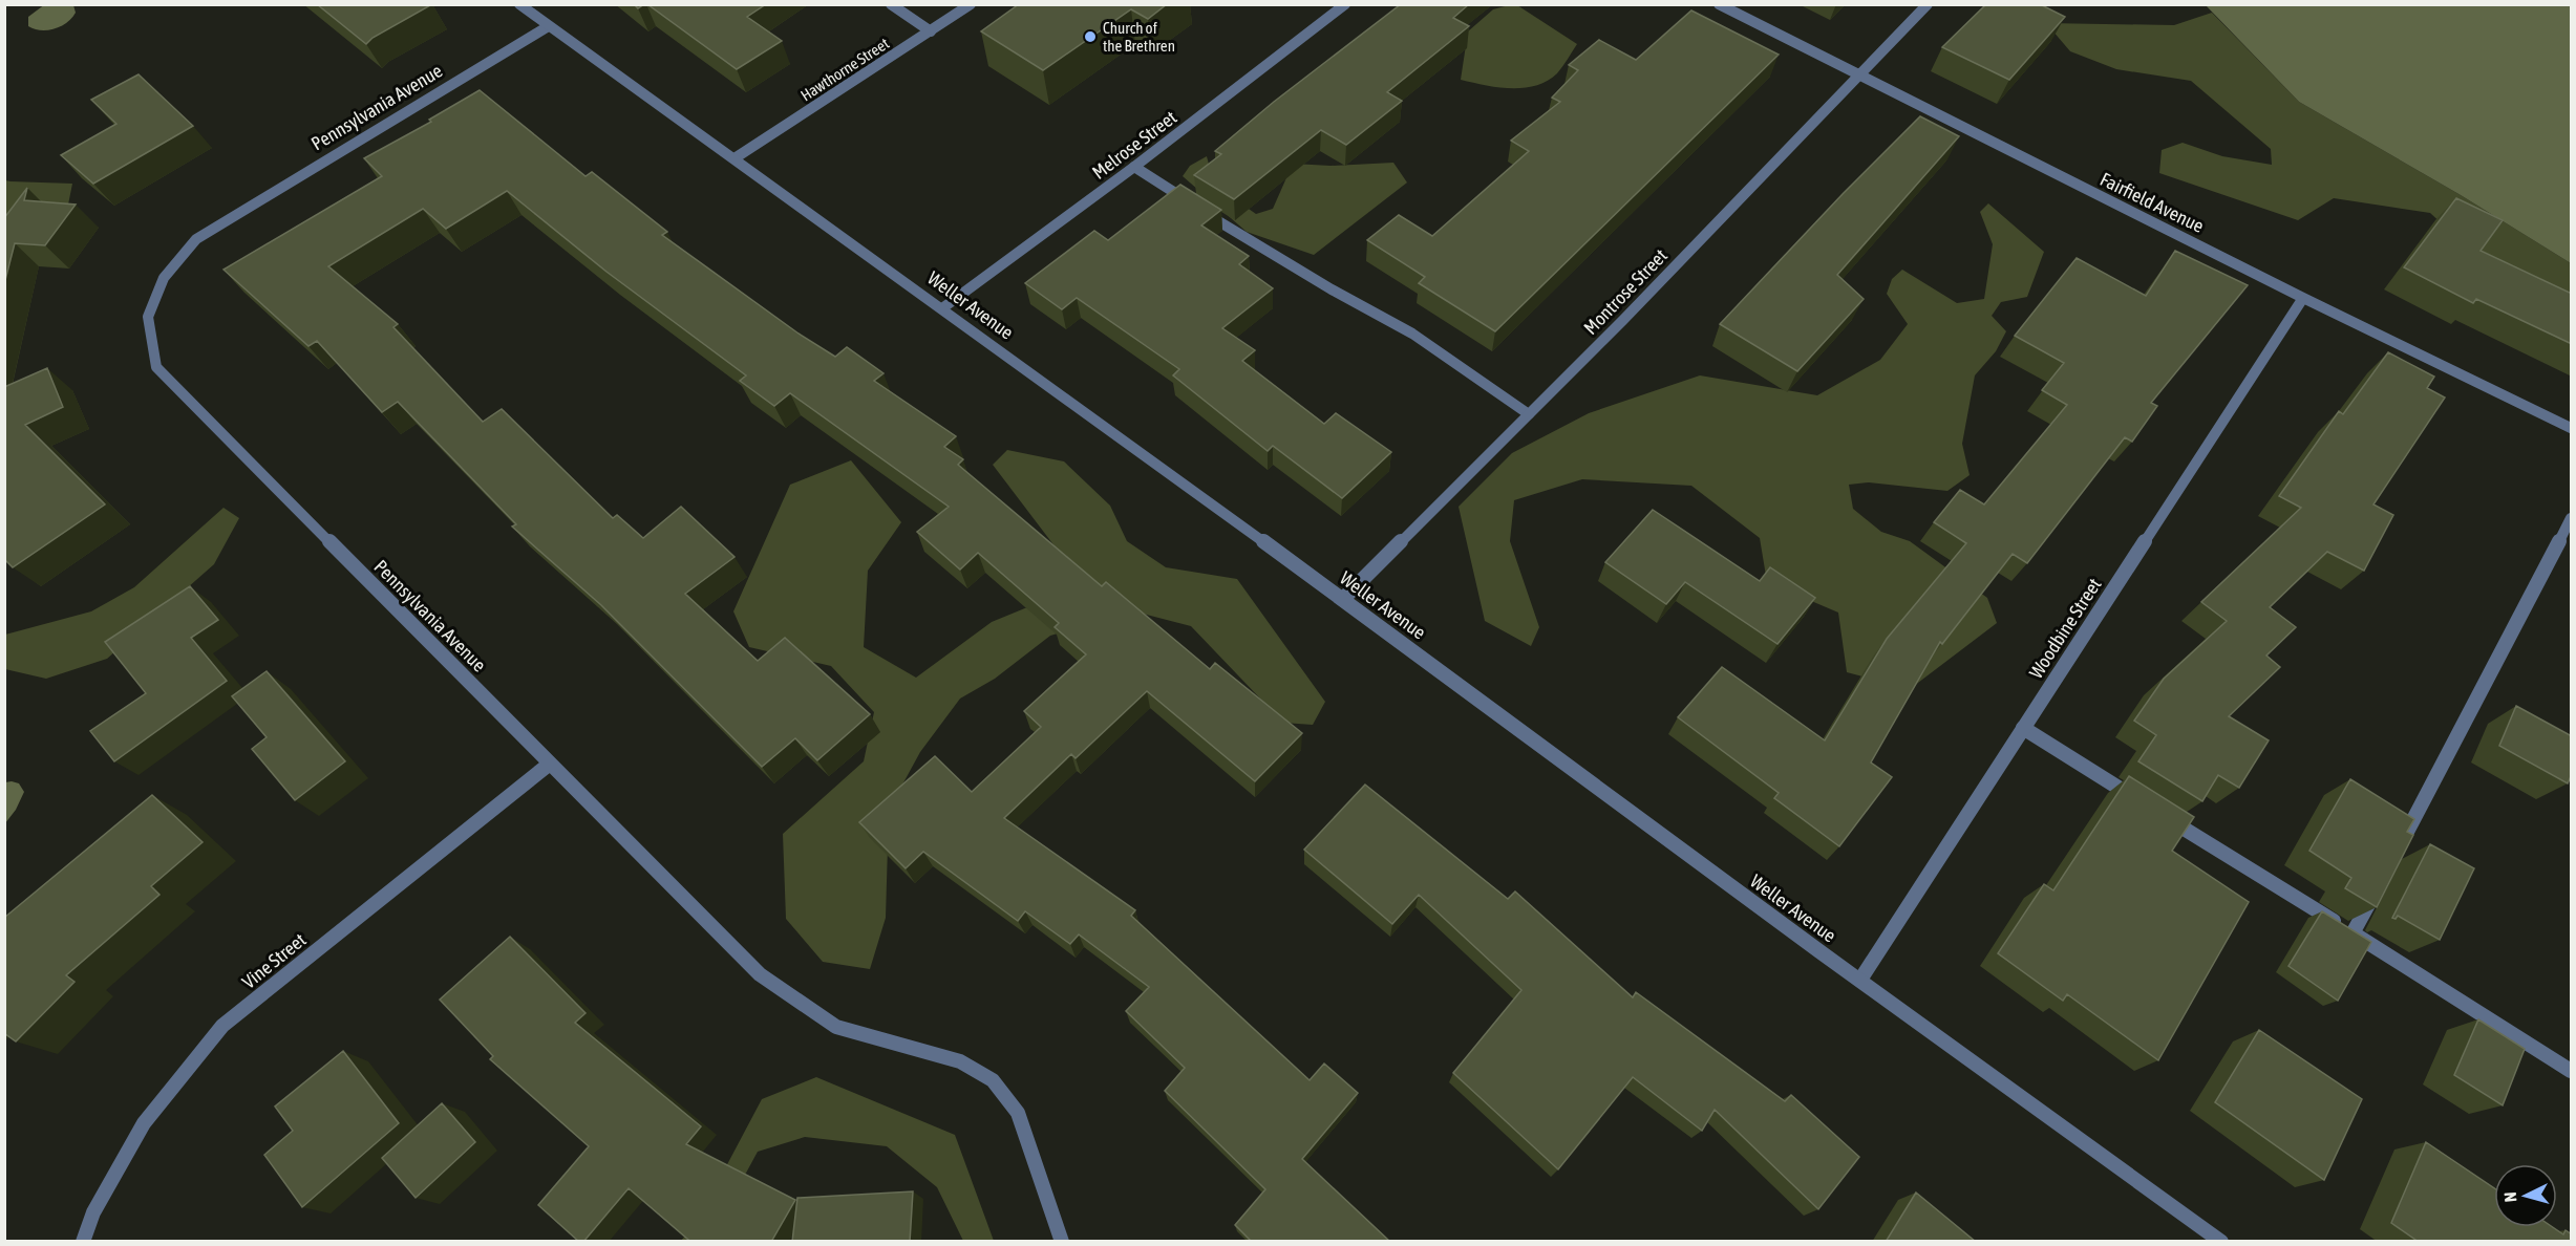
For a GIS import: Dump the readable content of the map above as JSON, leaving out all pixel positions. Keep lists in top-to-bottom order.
{
  "streets": {
    "street": [
      "Hawthorne Street",
      "Pennsylvania Avenue",
      "Melrose Street",
      "Fairfield Avenue",
      "Montrose Street",
      "Weller Avenue",
      "Woodbine Street",
      "Vine Street"
    ]
  },
  "crossings": [
    ["Hawthorne Street", "Weller Avenue"],
    ["Pennsylvania Avenue", "Weller Avenue"],
    ["Pennsylvania Avenue", "Vine Street"],
    ["Melrose Street", "Weller Avenue"],
    ["Fairfield Avenue", "Montrose Street"],
    ["Fairfield Avenue", "Woodbine Street"],
    ["Montrose Street", "Weller Avenue"],
    ["Weller Avenue", "Woodbine Street"]
  ],
  "places": ["Church of the Brethren"],
  "north": "left"
}
